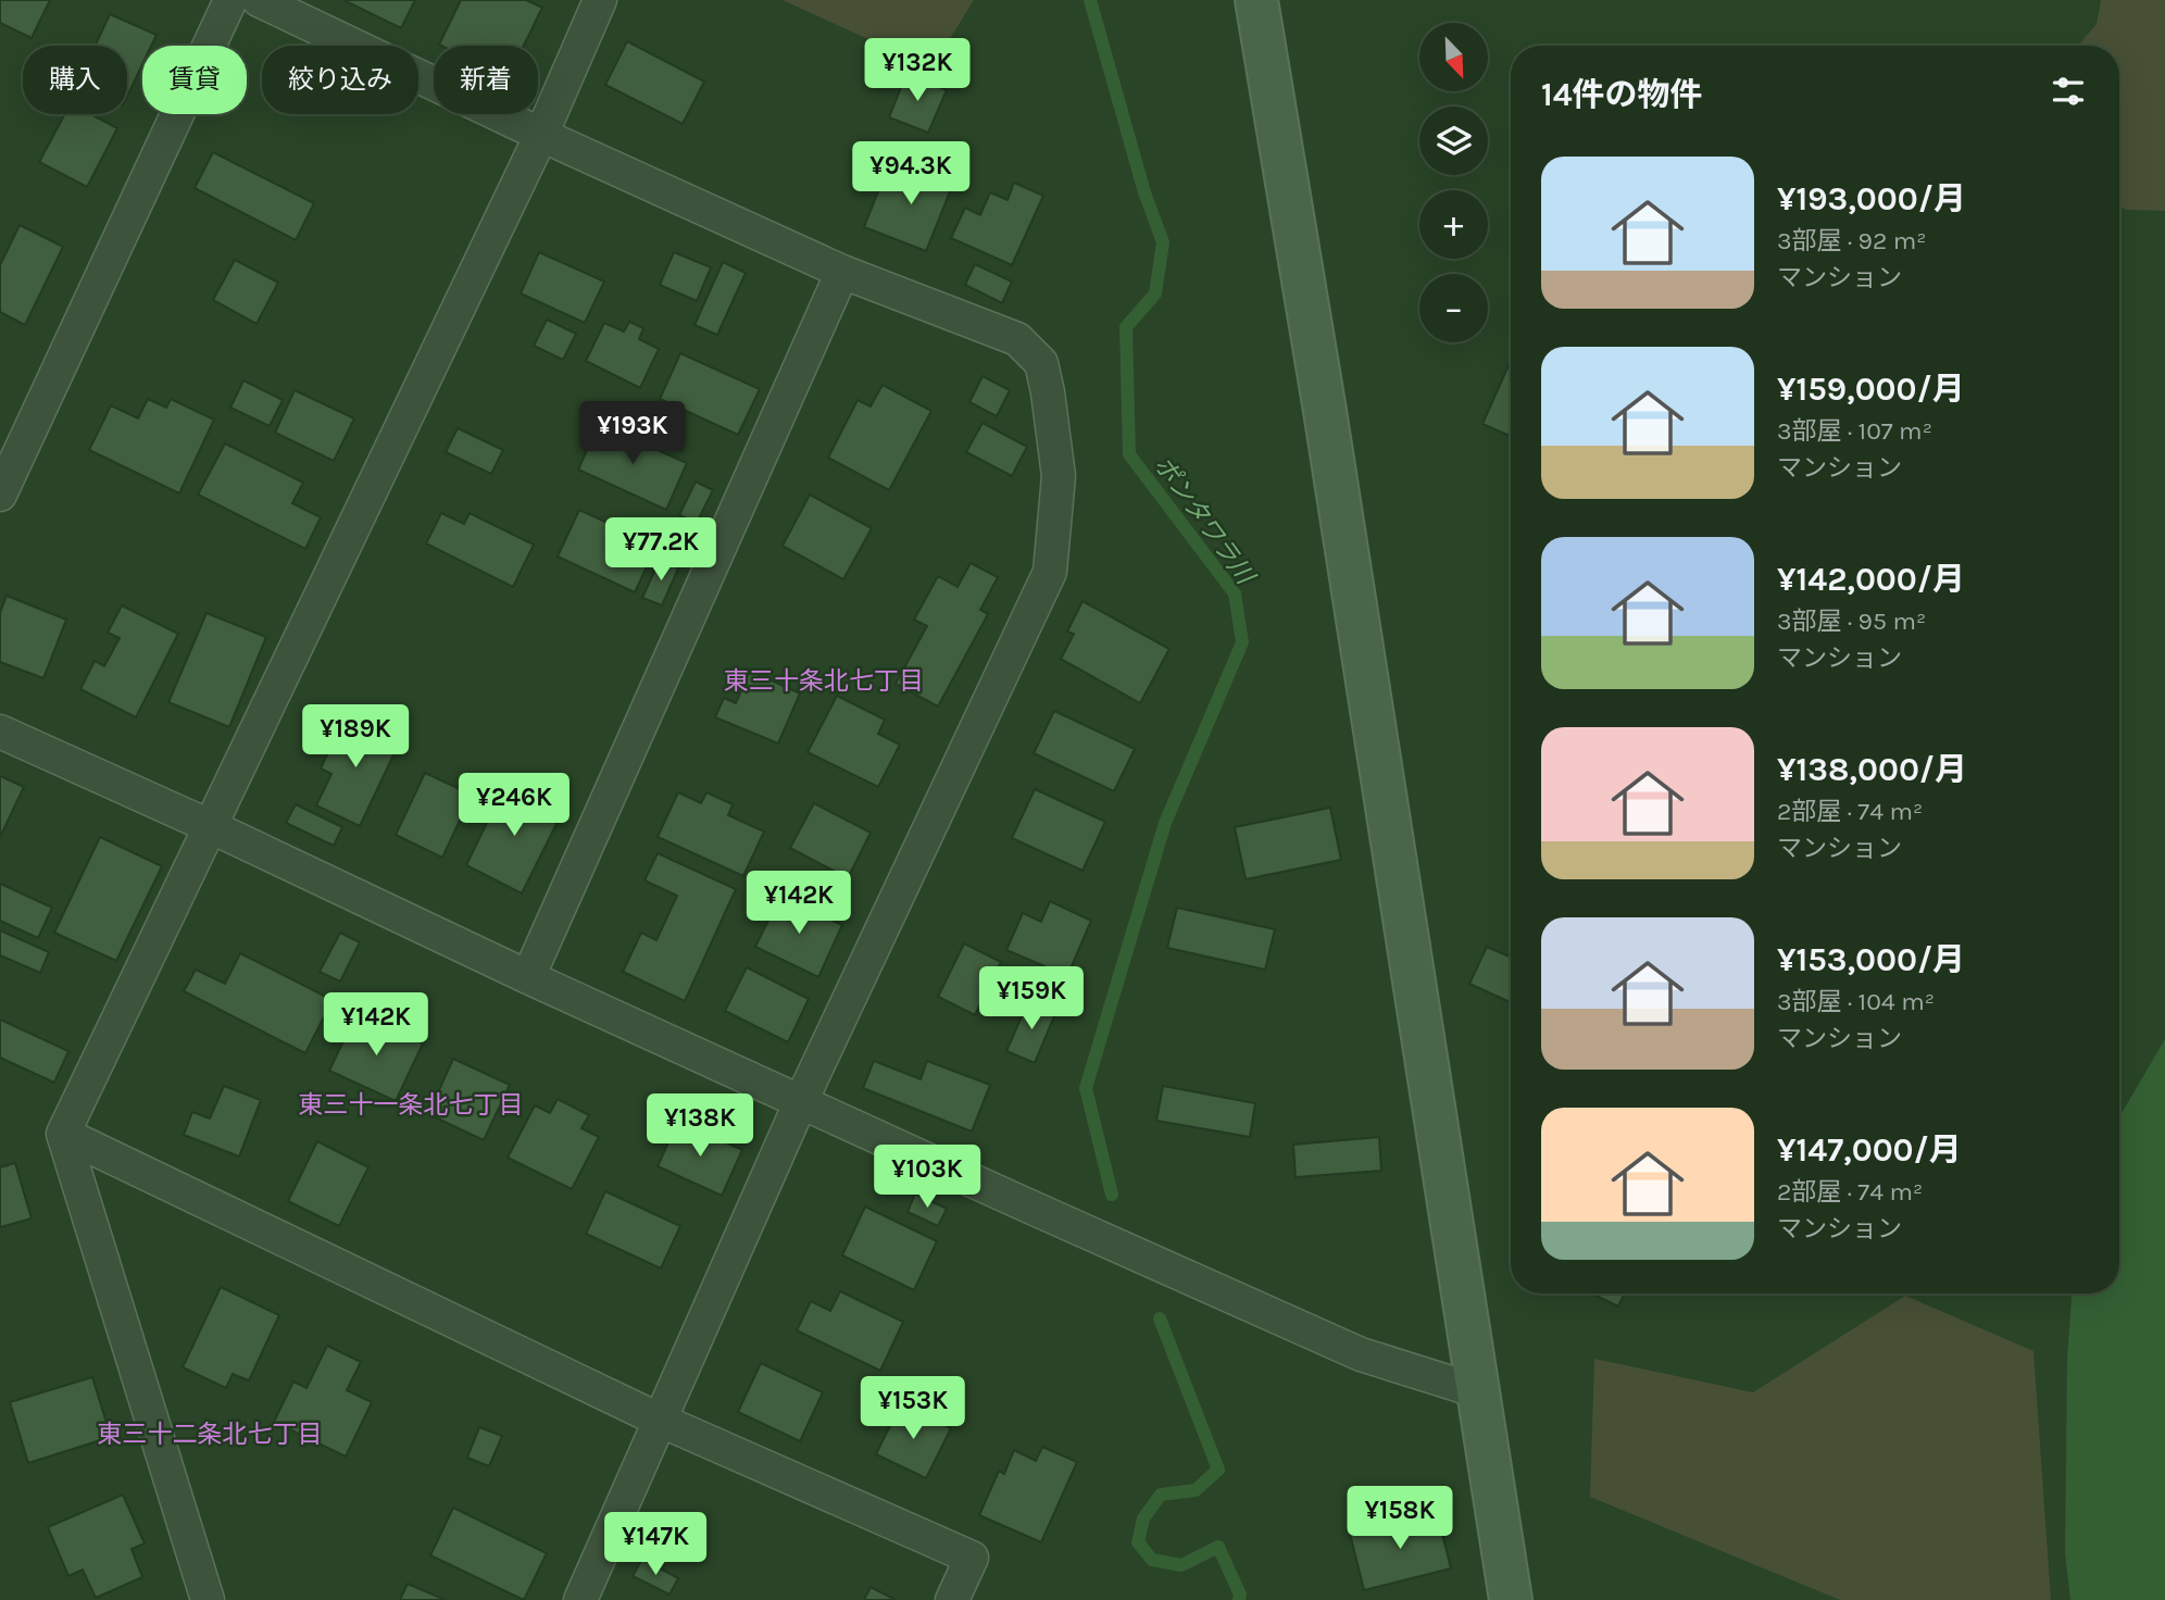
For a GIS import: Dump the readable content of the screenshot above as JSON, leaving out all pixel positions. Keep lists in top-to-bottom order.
{
  "districts": ["東三十条北七丁目", "東三十一条北七丁目", "東三十二条北七丁目"],
  "water": ["ポンタワラ川"],
  "north": "bottom right",
  "page": {
    "map_buttons": ["+", "−"],
    "price": [
      "¥132K",
      "¥94.3K",
      "¥193K",
      "¥77.2K",
      "¥189K",
      "¥246K",
      "¥142K",
      "¥159K",
      "¥142K",
      "¥138K",
      "¥103K",
      "¥153K",
      "¥158K",
      "¥147K"
    ],
    "chip": [
      "購入",
      "賃貸",
      "絞り込み",
      "新着"
    ],
    "heading": "14件の物件",
    "list": [
      {
        "name": "¥193,000/月",
        "note": "3部屋 · 92 m² · マンション"
      },
      {
        "name": "¥159,000/月",
        "note": "3部屋 · 107 m² · マンション"
      },
      {
        "name": "¥142,000/月",
        "note": "3部屋 · 95 m² · マンション"
      },
      {
        "name": "¥138,000/月",
        "note": "2部屋 · 74 m² · マンション"
      },
      {
        "name": "¥153,000/月",
        "note": "3部屋 · 104 m² · マンション"
      },
      {
        "name": "¥147,000/月",
        "note": "2部屋 · 74 m² · マンション"
      }
    ]
  }
}
